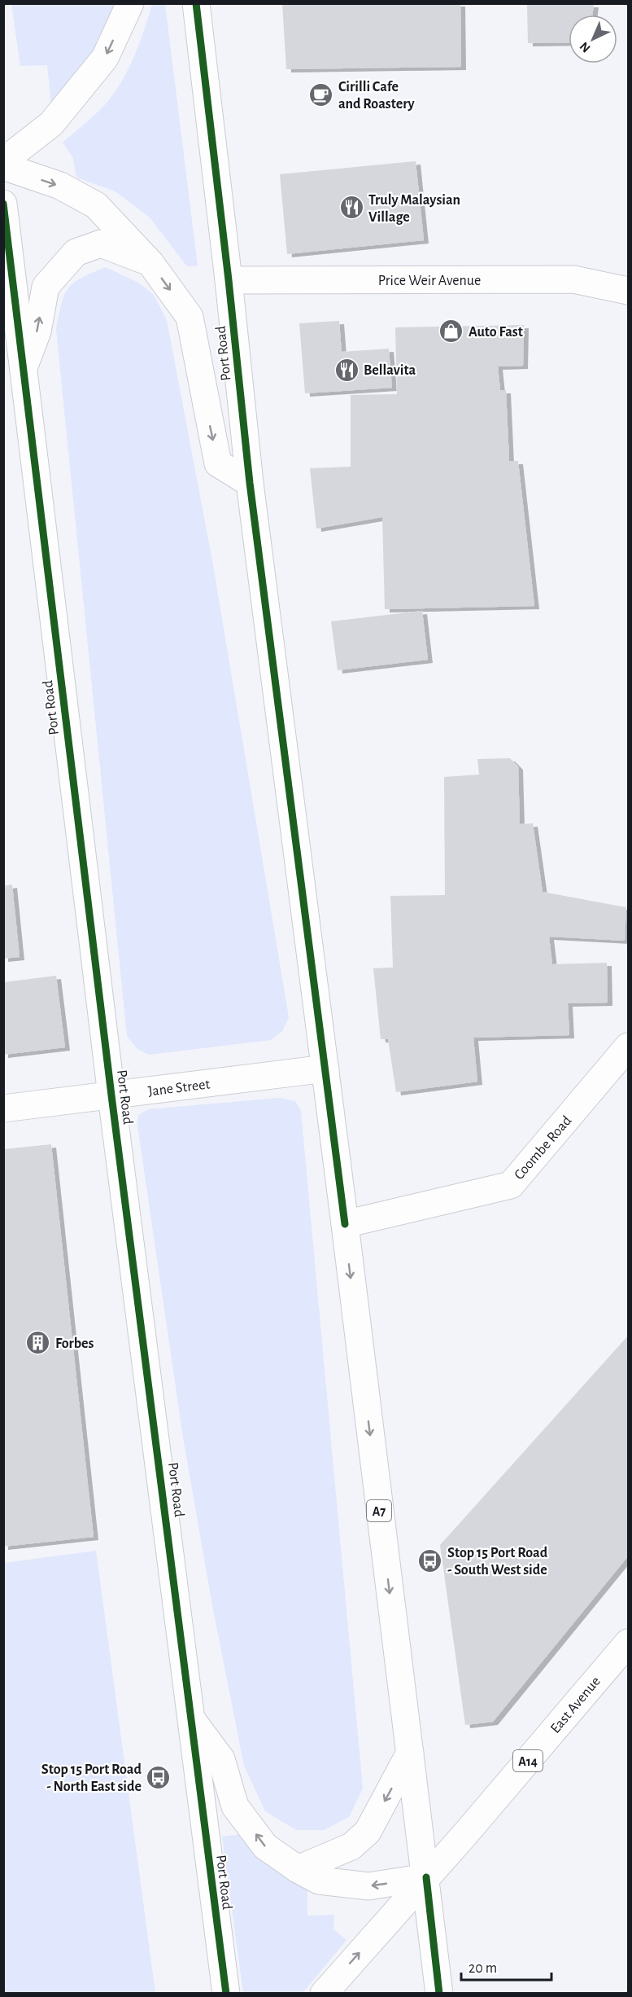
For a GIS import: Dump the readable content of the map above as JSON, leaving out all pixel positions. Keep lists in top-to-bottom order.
{
  "streets": {
    "main road": [
      "Price Weir Avenue",
      "Port Road",
      "Jane Street",
      "Coombe Road",
      "A7",
      "East Avenue",
      "A14"
    ]
  },
  "crossings": [
    ["Price Weir Avenue", "Port Road"],
    ["Port Road", "Jane Street"],
    ["Port Road", "Coombe Road"],
    ["Port Road", "East Avenue"],
    ["Port Road", "A14"],
    ["East Avenue", "A14"]
  ],
  "places": {
    "cafe": ["Cirilli Cafe and Roastery"],
    "restaurant": ["Truly Malaysian Village", "Bellavita"],
    "shop": ["Auto Fast"],
    "building": ["Forbes"],
    "bus stop": ["Stop 15 Port Road - South West side", "Stop 15 Port Road - North East side"]
  },
  "scale_bar": "20 m",
  "north": "bottom left"
}
